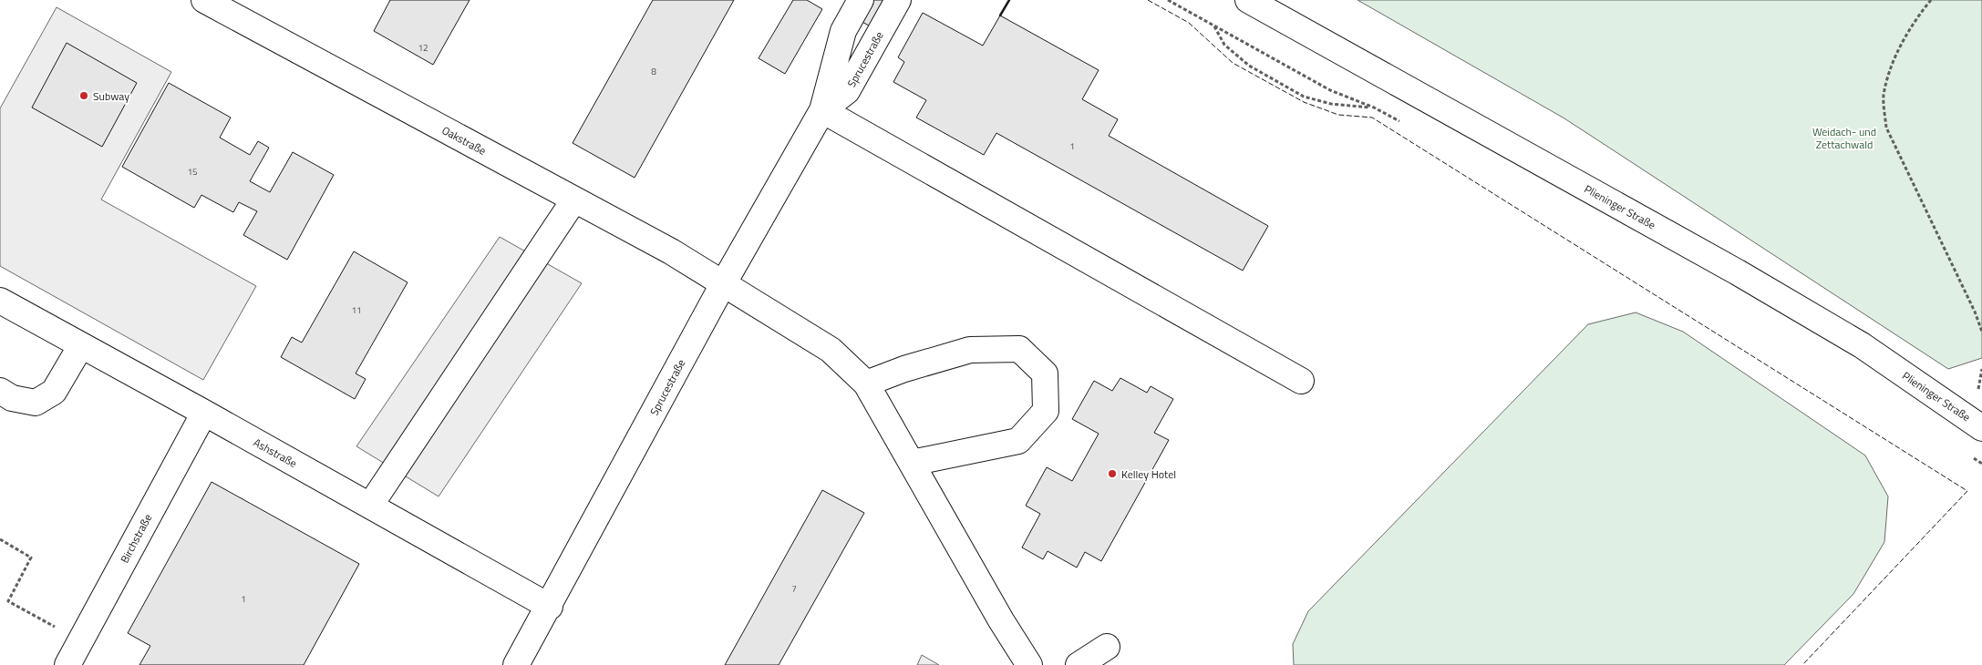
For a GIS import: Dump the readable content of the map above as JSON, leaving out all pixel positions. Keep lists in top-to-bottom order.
{
  "streets": {
    "street": [
      "Sprucestraße",
      "Oakstraße",
      "Plieninger Straße",
      "Ashstraße",
      "Birchstraße"
    ]
  },
  "crossings": [
    ["Sprucestraße", "Oakstraße"],
    ["Sprucestraße", "Ashstraße"],
    ["Ashstraße", "Birchstraße"]
  ],
  "parks": ["Weidach- und Zettachwald"],
  "places": ["Subway", "Kelley Hotel"],
  "house_numbers": [
    "12",
    "8",
    "1",
    "15",
    "11",
    "7",
    "1"
  ]
}
